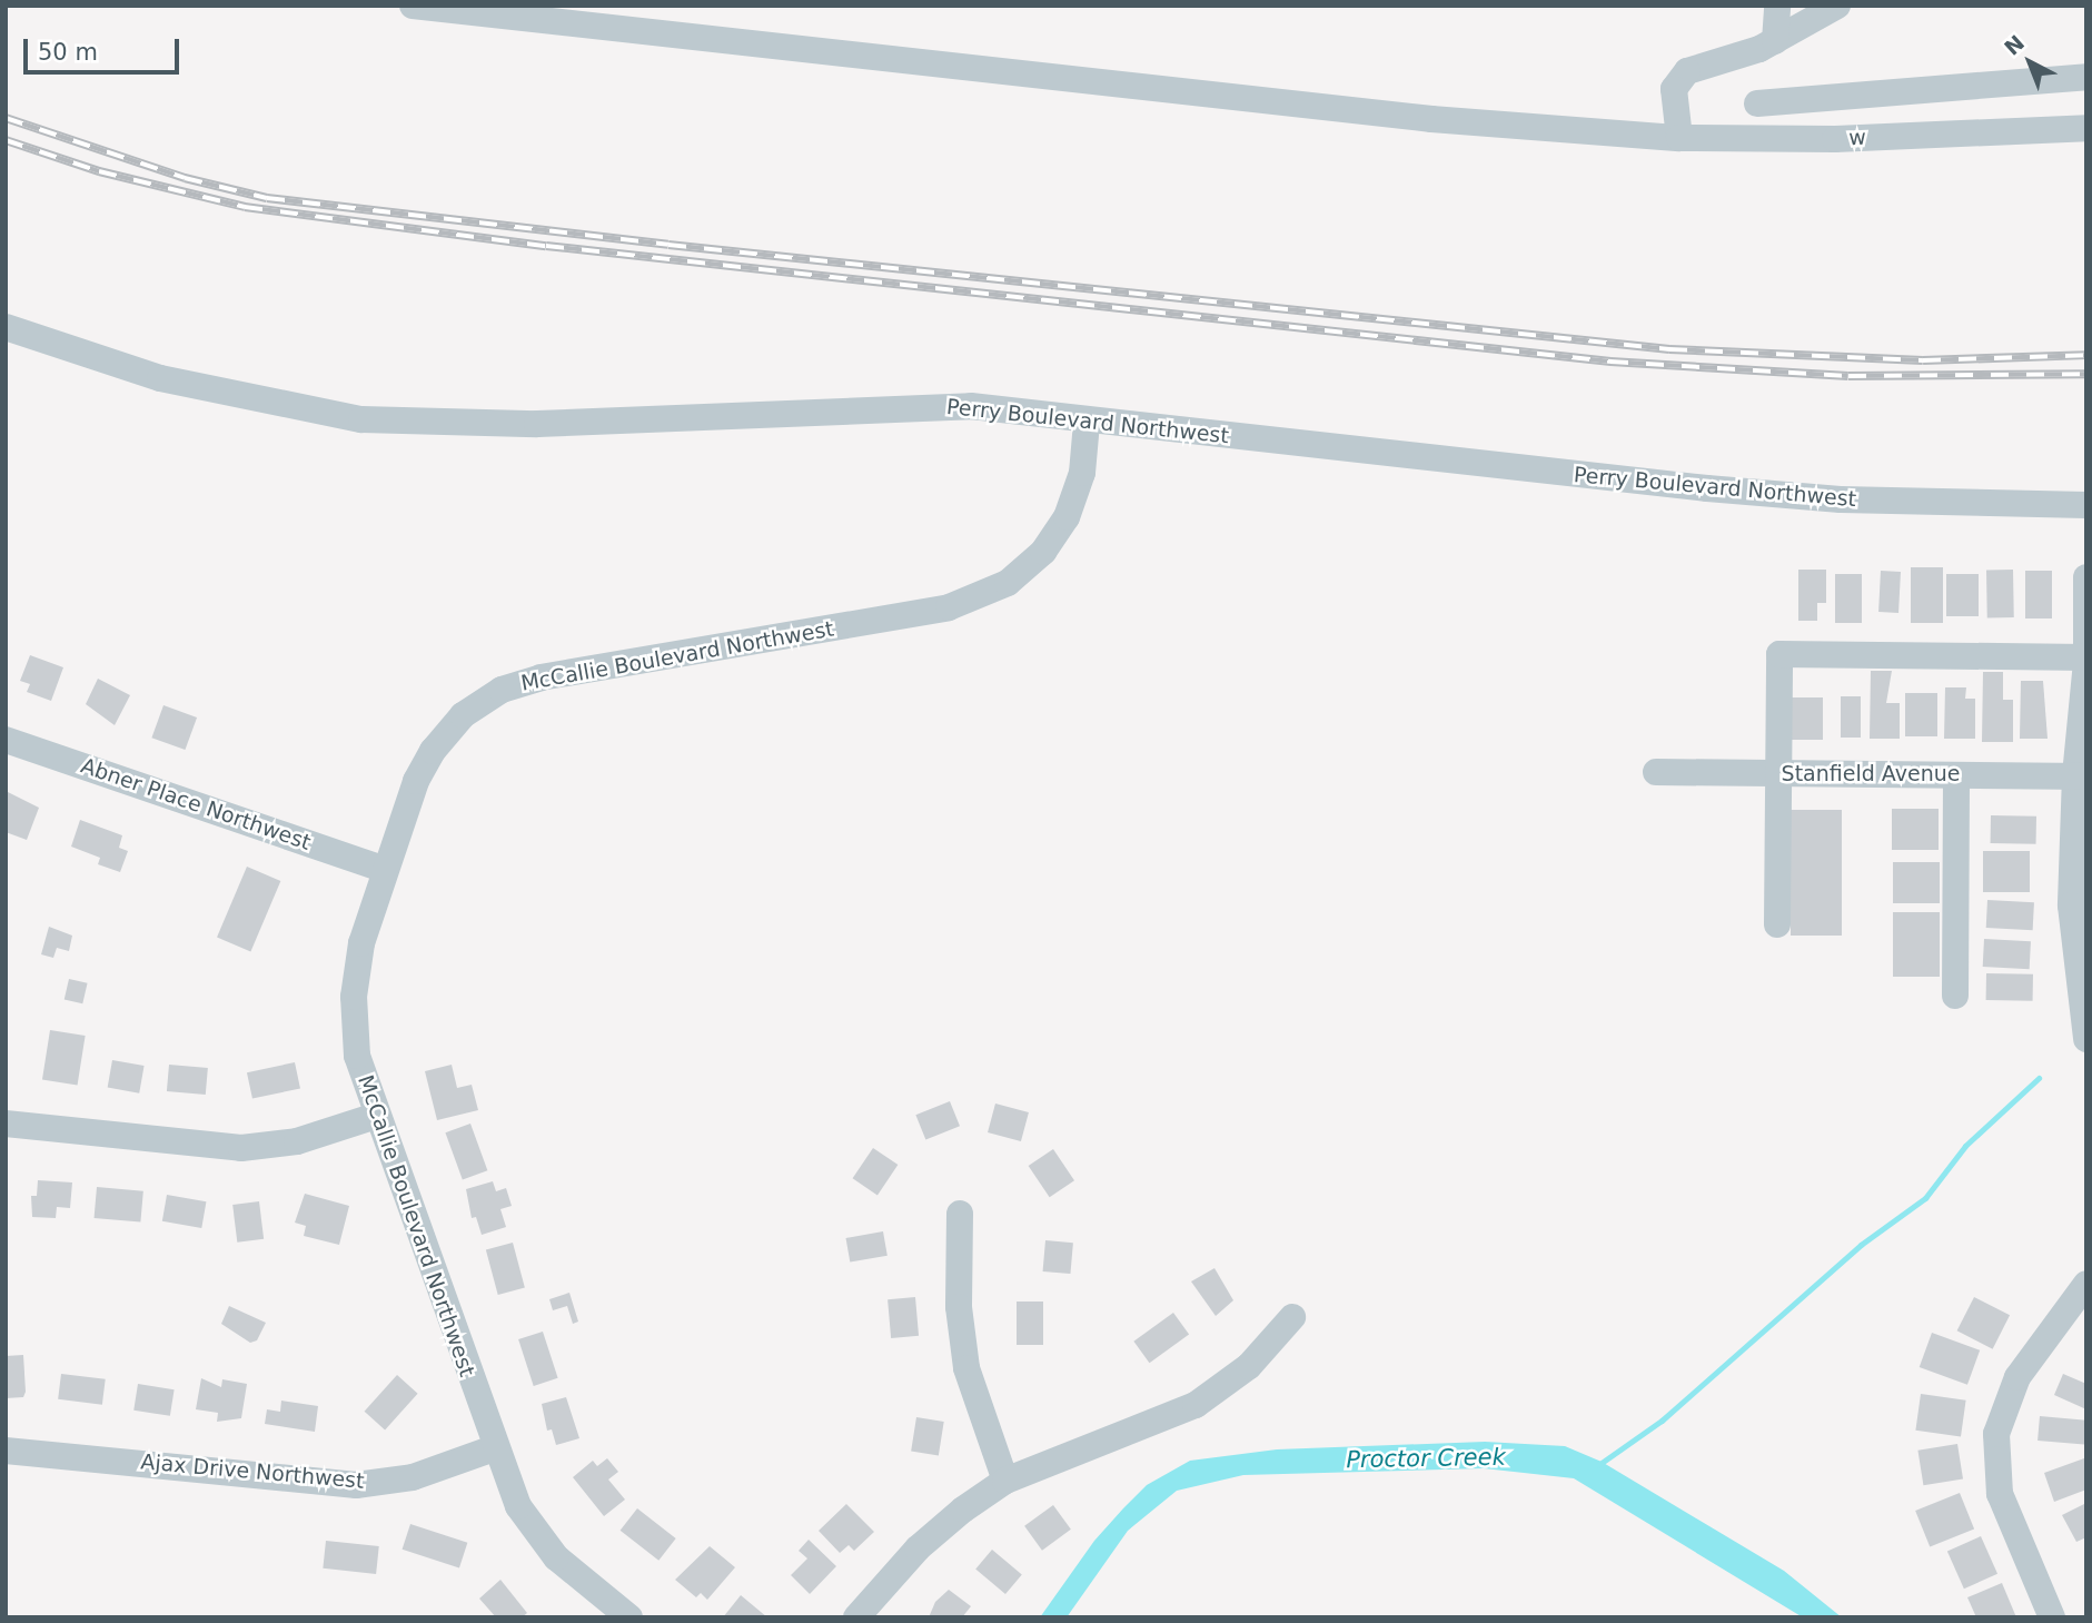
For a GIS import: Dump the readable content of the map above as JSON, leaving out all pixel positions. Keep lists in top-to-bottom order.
{
  "streets": {
    "street": [
      "w",
      "Perry Boulevard Northwest",
      "McCallie Boulevard Northwest",
      "Stanfield Avenue",
      "Abner Place Northwest",
      "Ajax Drive Northwest"
    ]
  },
  "crossings": [
    ["Perry Boulevard Northwest", "McCallie Boulevard Northwest"],
    ["McCallie Boulevard Northwest", "Abner Place Northwest"],
    ["McCallie Boulevard Northwest", "Ajax Drive Northwest"]
  ],
  "water": ["Proctor Creek"],
  "scale_bar": "50 m",
  "north": "top left"
}
